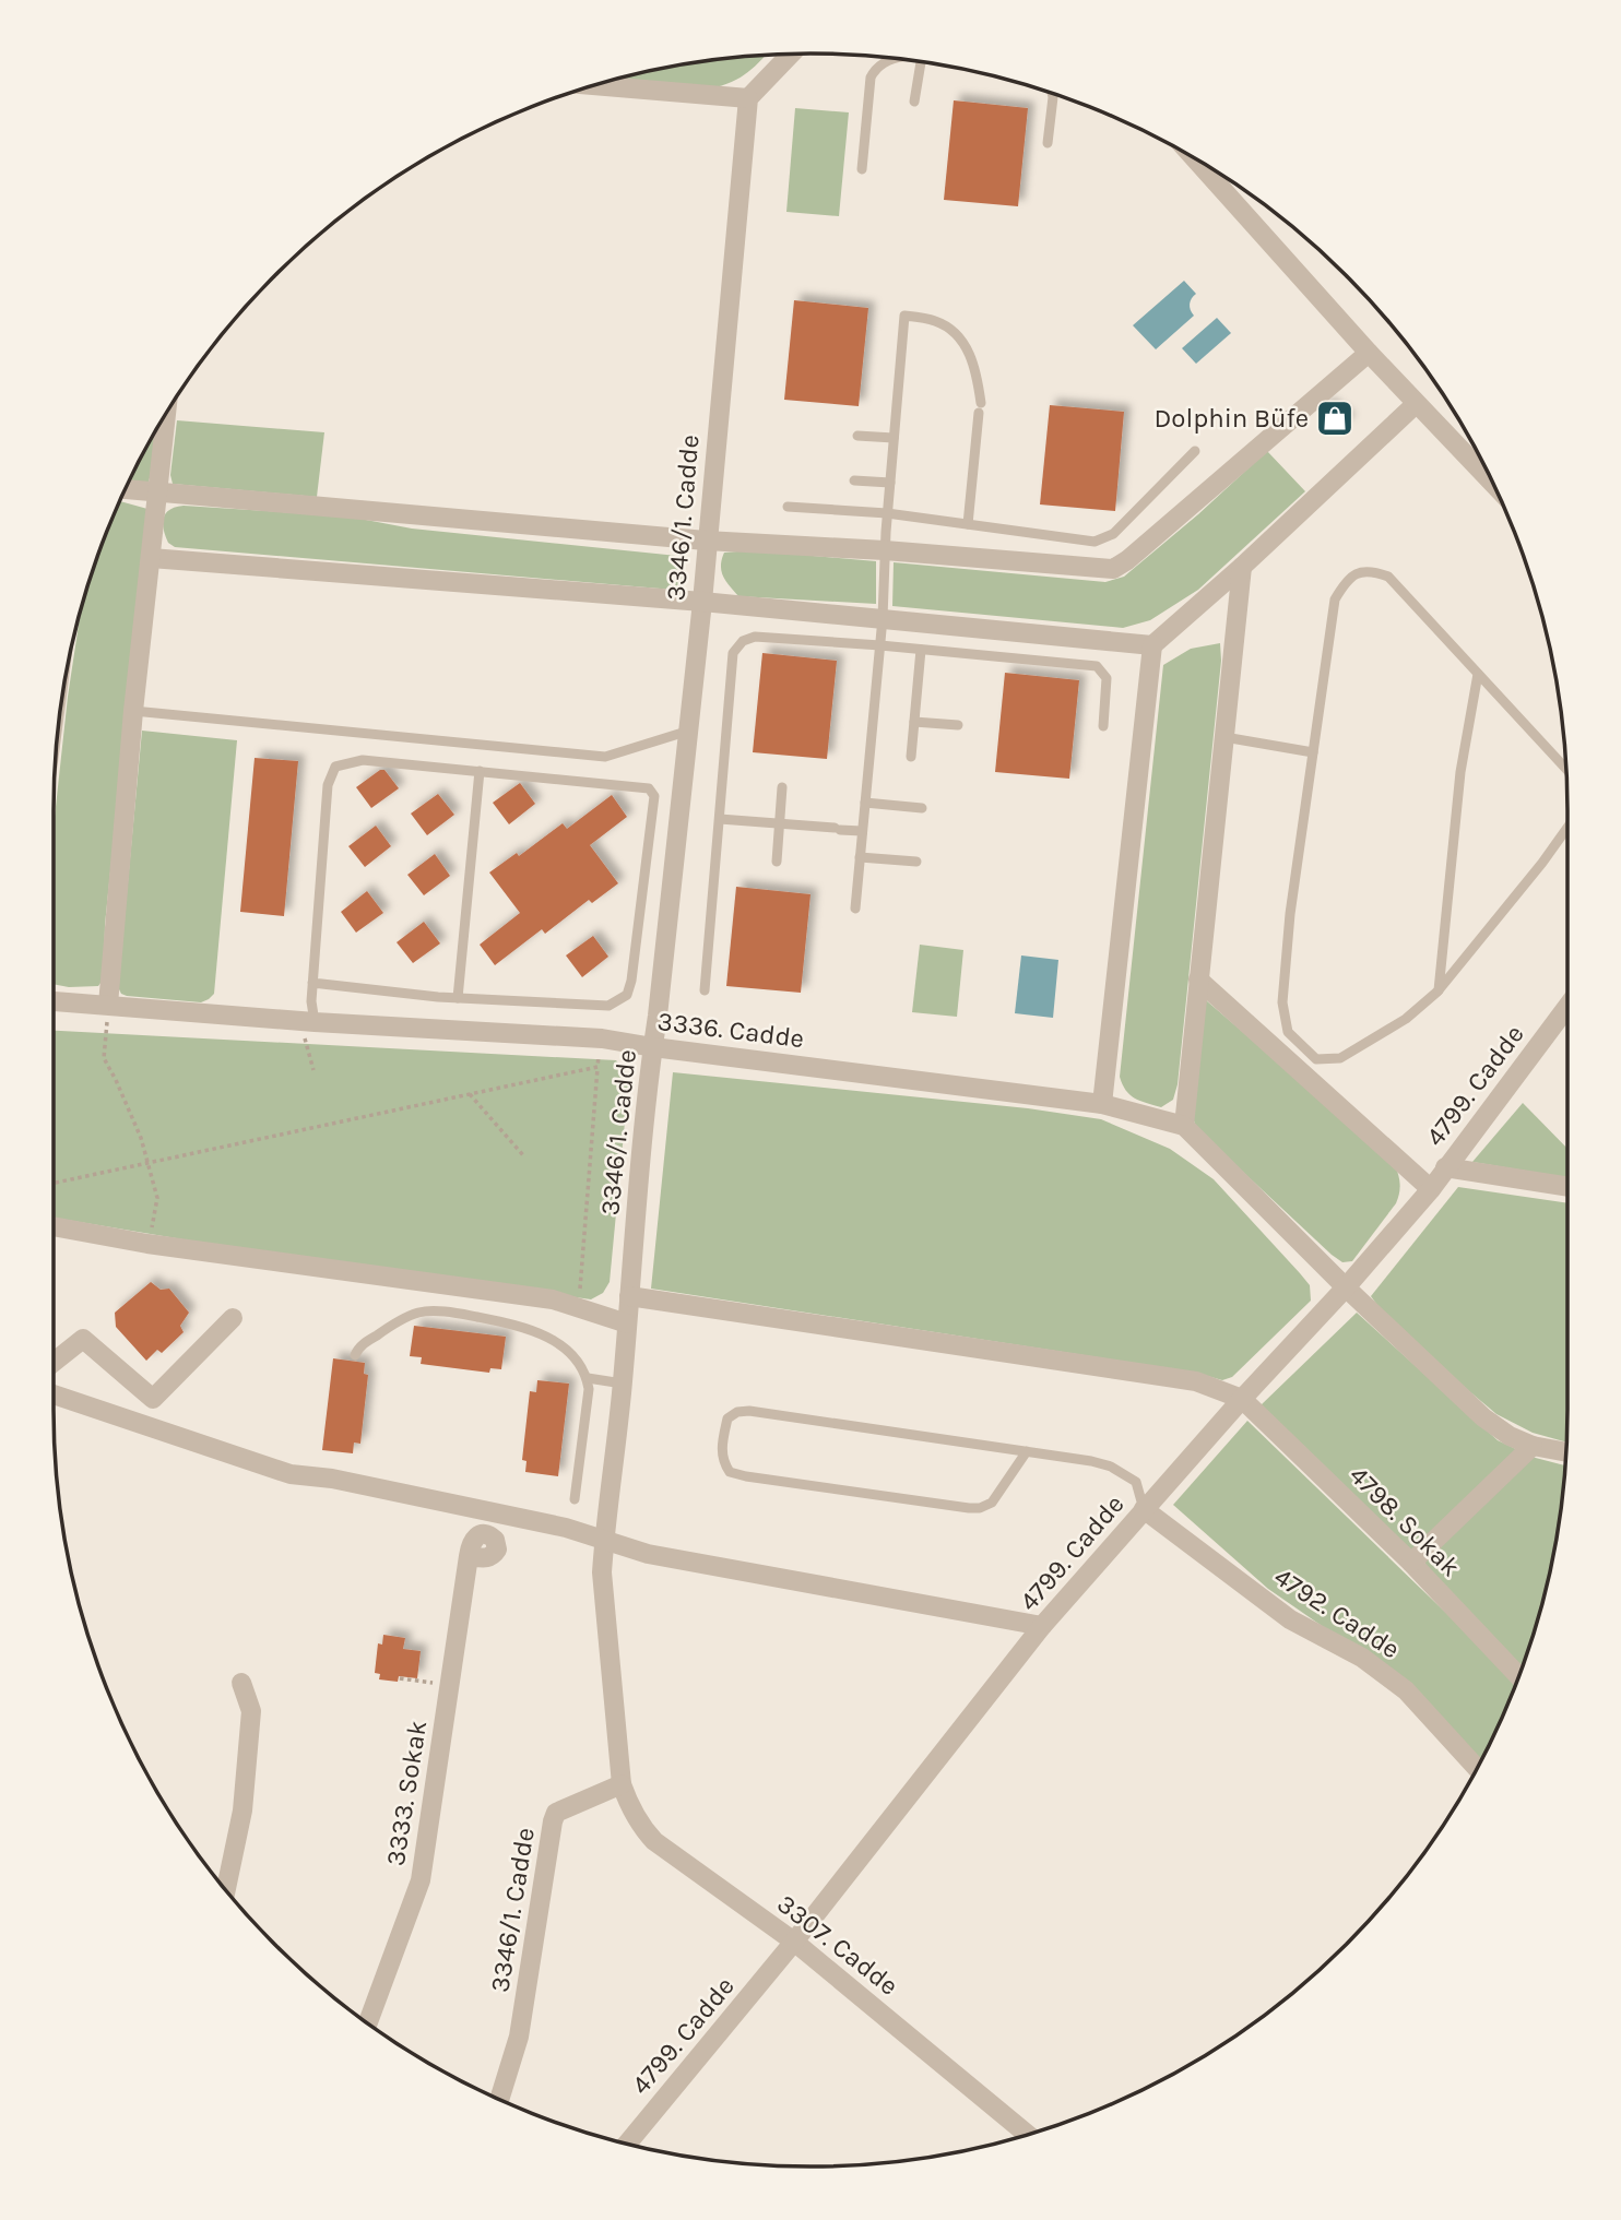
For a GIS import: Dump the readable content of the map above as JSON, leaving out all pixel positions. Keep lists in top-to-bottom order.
{
  "streets": {
    "street": [
      "3346/1. Cadde",
      "3336. Cadde",
      "4799. Cadde",
      "4798. Sokak",
      "4792. Cadde",
      "3333. Sokak",
      "3307. Cadde"
    ]
  },
  "crossings": [
    ["3346/1. Cadde", "3336. Cadde"],
    ["3346/1. Cadde", "3307. Cadde"],
    ["4799. Cadde", "4798. Sokak"],
    ["4799. Cadde", "4792. Cadde"],
    ["4799. Cadde", "3307. Cadde"]
  ],
  "places": {
    "shop": ["Dolphin Büfe"]
  }
}
